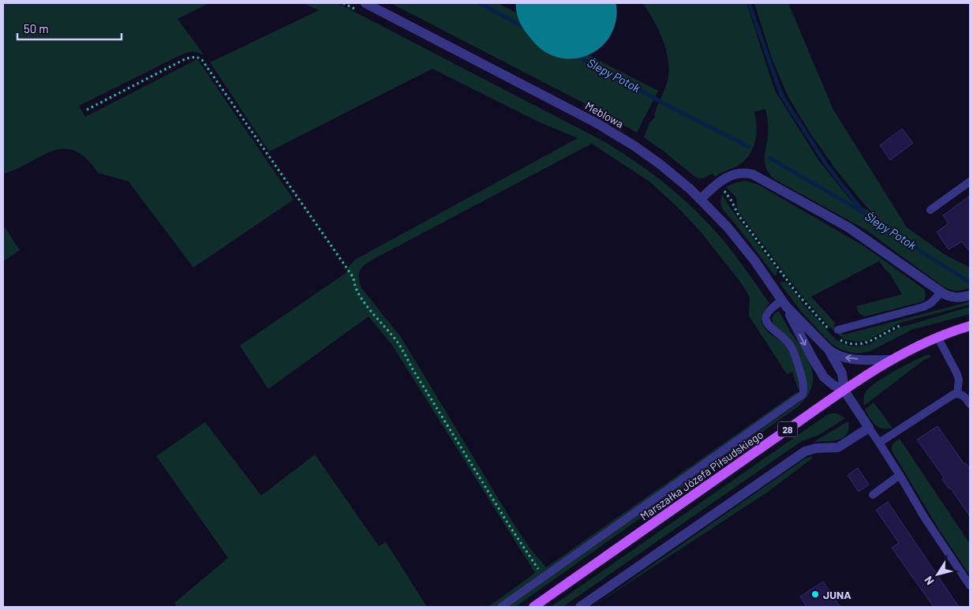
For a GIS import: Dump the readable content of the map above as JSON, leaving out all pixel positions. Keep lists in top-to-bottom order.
{
  "streets": {
    "main road": ["28", "Marszałka Józefa Piłsudskiego"],
    "street": ["Meblowa"]
  },
  "crossings": [
    ["Meblowa", "Marszałka Józefa Piłsudskiego"]
  ],
  "water": ["Ślepy Potok"],
  "places": ["JUNA"],
  "scale_bar": "50 m",
  "north": "bottom left"
}
